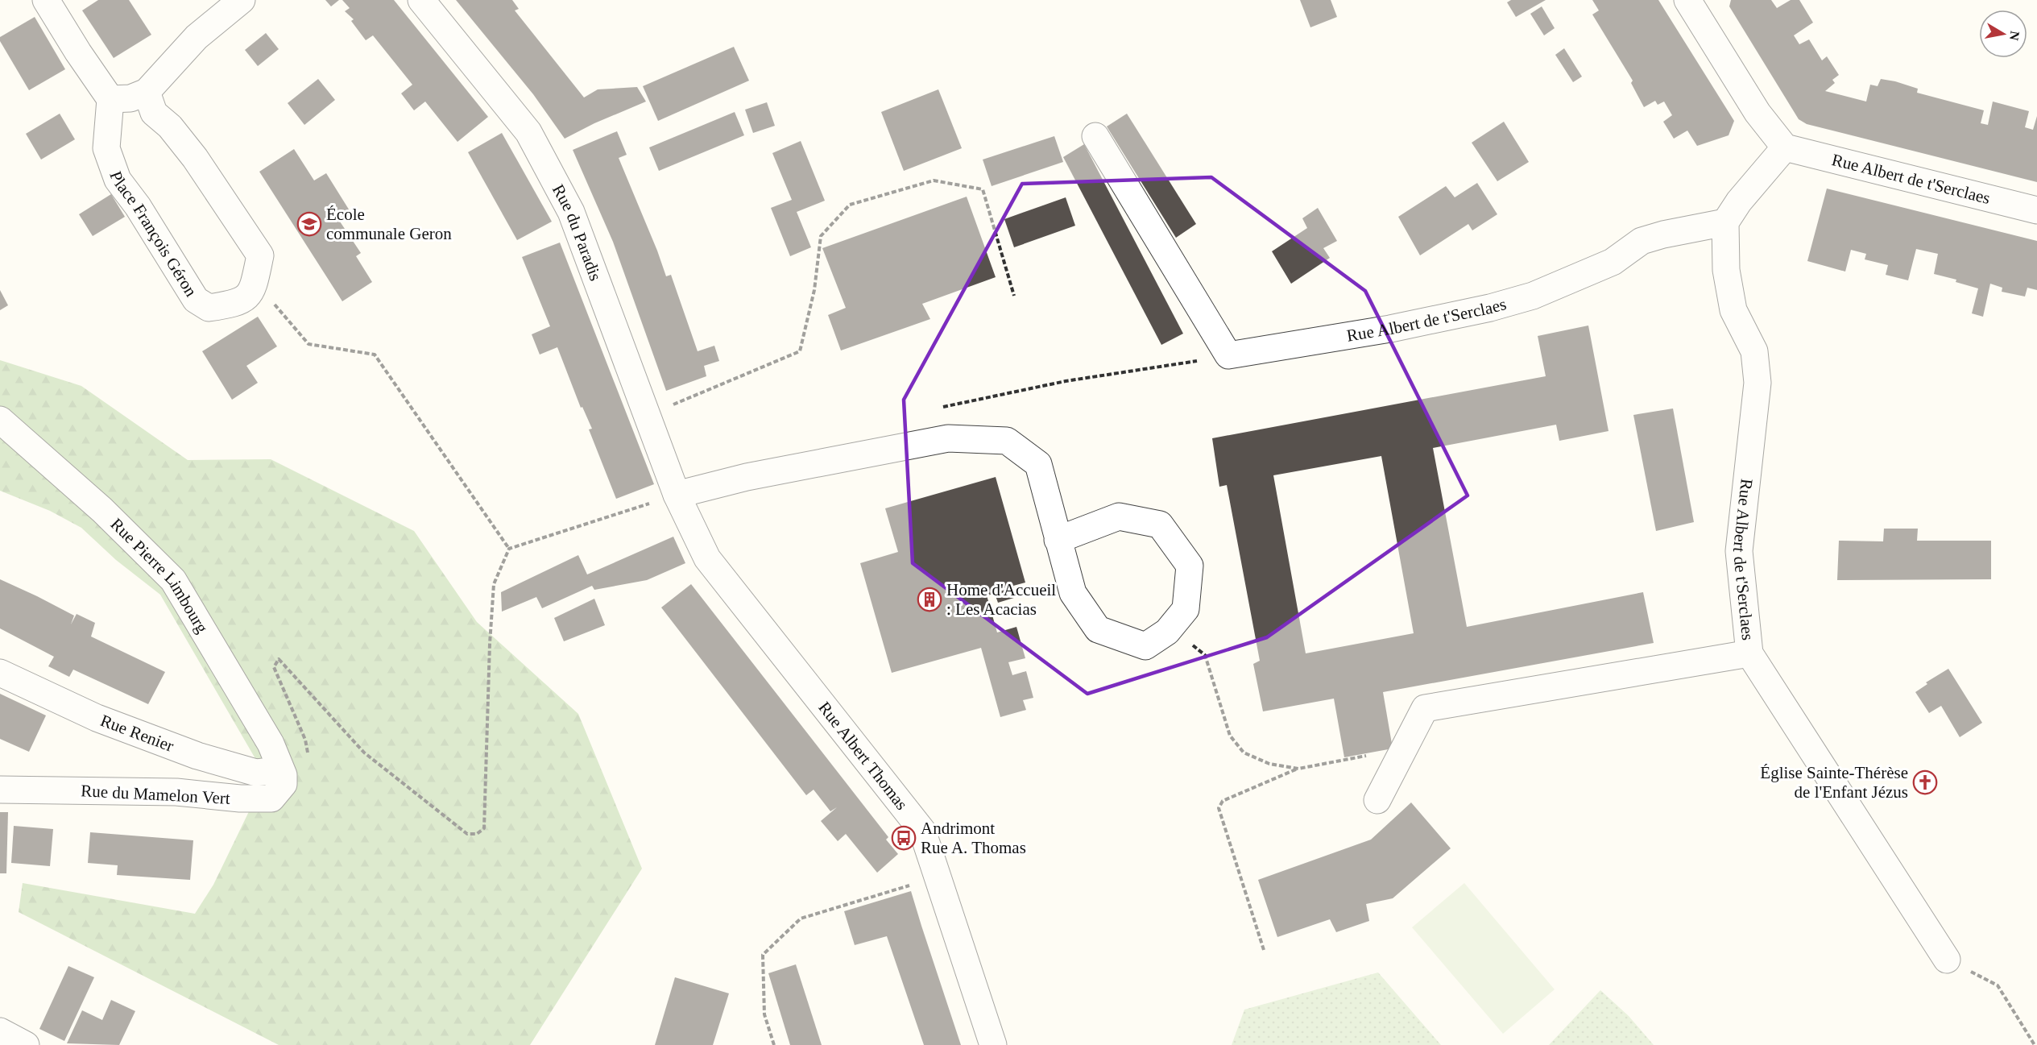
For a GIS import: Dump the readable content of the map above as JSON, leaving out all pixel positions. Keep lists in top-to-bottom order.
{
  "streets": {
    "street": [
      "Rue Albert de t'Serclaes",
      "Place François Géron",
      "Rue du Paradis",
      "Rue Pierre Limbourg",
      "Rue Renier",
      "Rue Albert Thomas",
      "Rue du Mamelon Vert"
    ]
  },
  "crossings": [
    ["Rue du Paradis", "Rue Albert Thomas"],
    ["Rue Pierre Limbourg", "Rue Renier"],
    ["Rue Pierre Limbourg", "Rue du Mamelon Vert"],
    ["Rue Renier", "Rue du Mamelon Vert"]
  ],
  "places": {
    "school or university": ["École communale Geron"],
    "building": ["Home d'Accueil : Les Acacias"],
    "church": ["Église Sainte-Thérèse de l'Enfant Jézus"],
    "bus stop": ["Andrimont Rue A. Thomas"]
  },
  "north": "right"
}
